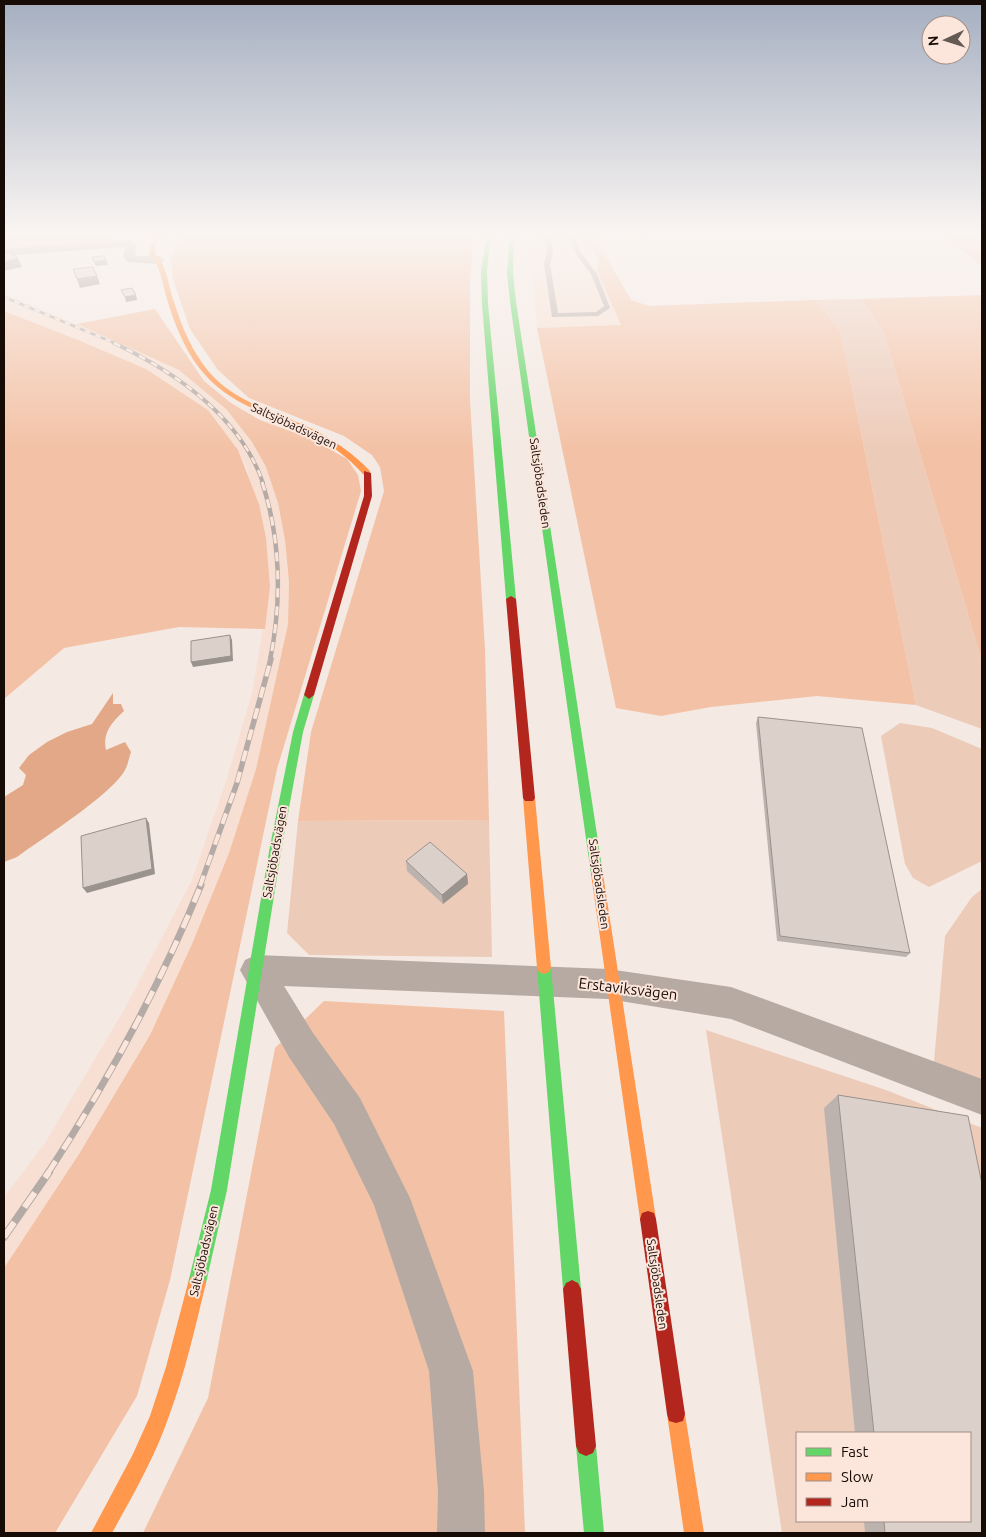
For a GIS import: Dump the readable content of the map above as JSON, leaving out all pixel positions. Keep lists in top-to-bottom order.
{
  "streets": {
    "main road": ["Saltsjöbadsvägen", "Saltsjöbadsleden"],
    "street": ["Erstaviksvägen"]
  },
  "crossings": [
    ["Saltsjöbadsvägen", "Erstaviksvägen"]
  ],
  "legend": ["Fast", "Slow", "Jam"],
  "north": "left"
}
